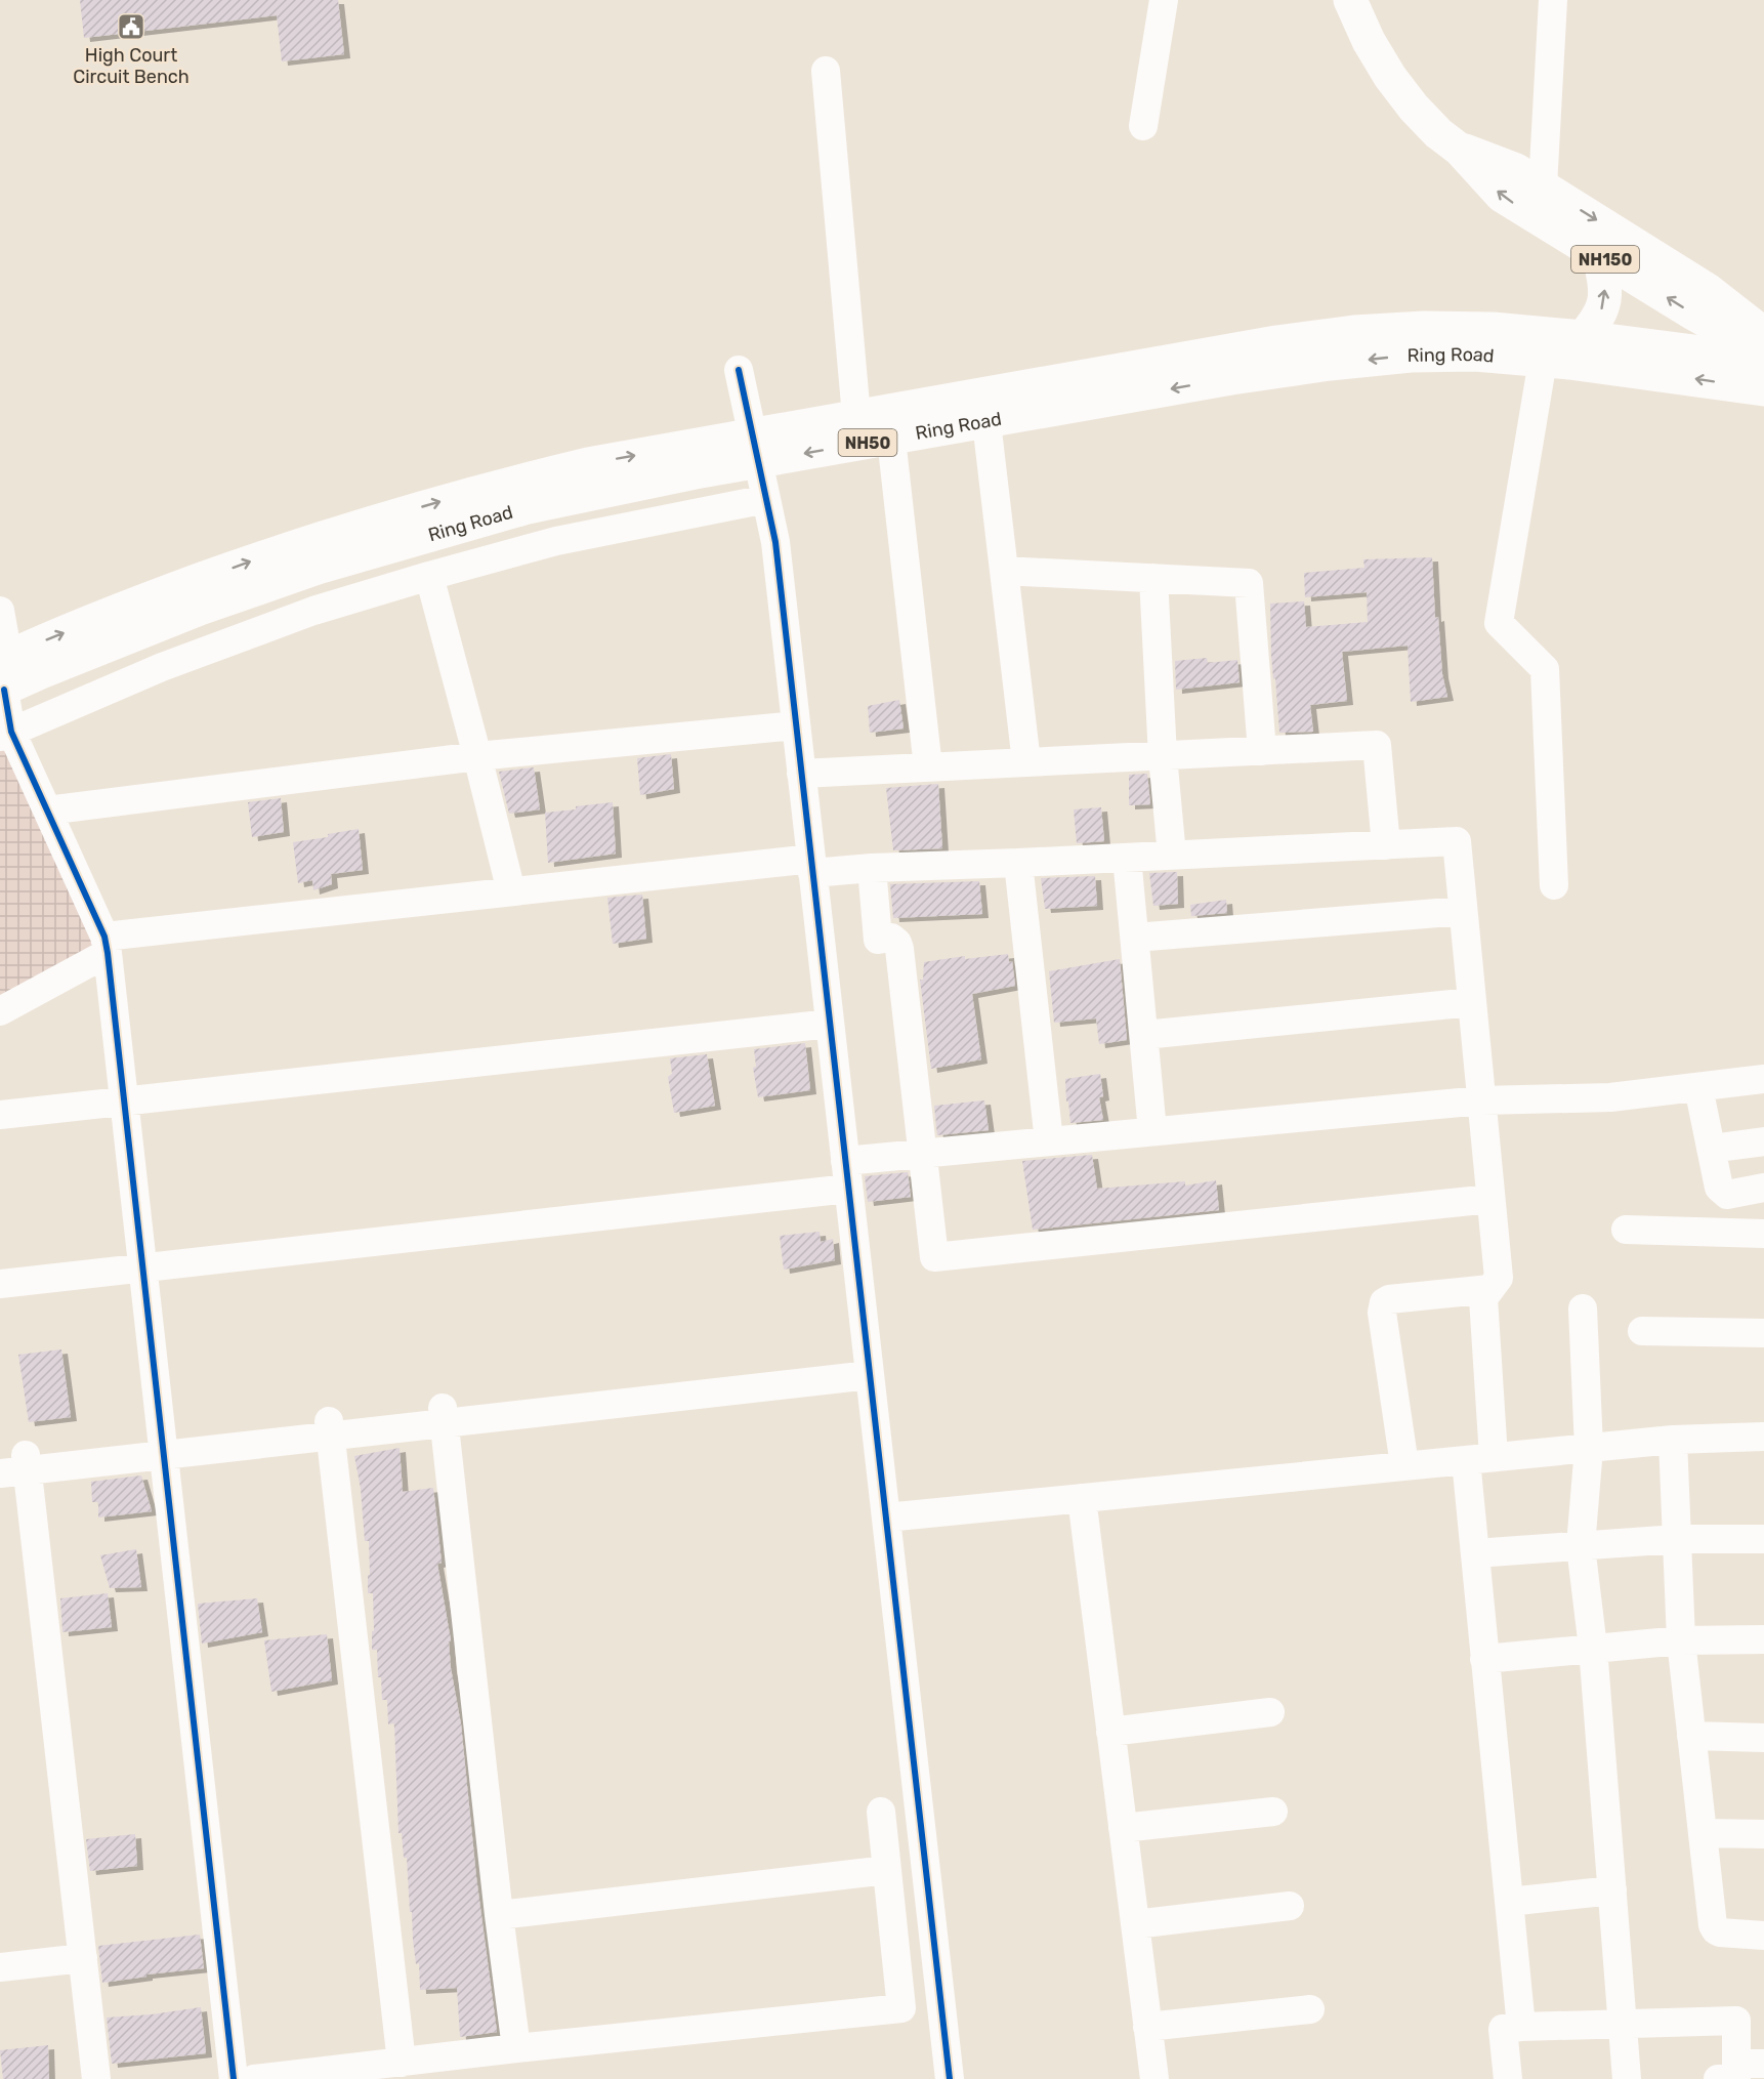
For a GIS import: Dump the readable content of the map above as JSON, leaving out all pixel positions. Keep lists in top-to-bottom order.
{
  "streets": {
    "highway": ["NH150", "Ring Road", "NH50"]
  },
  "places": {
    "public building": ["High Court Circuit Bench"]
  }
}
